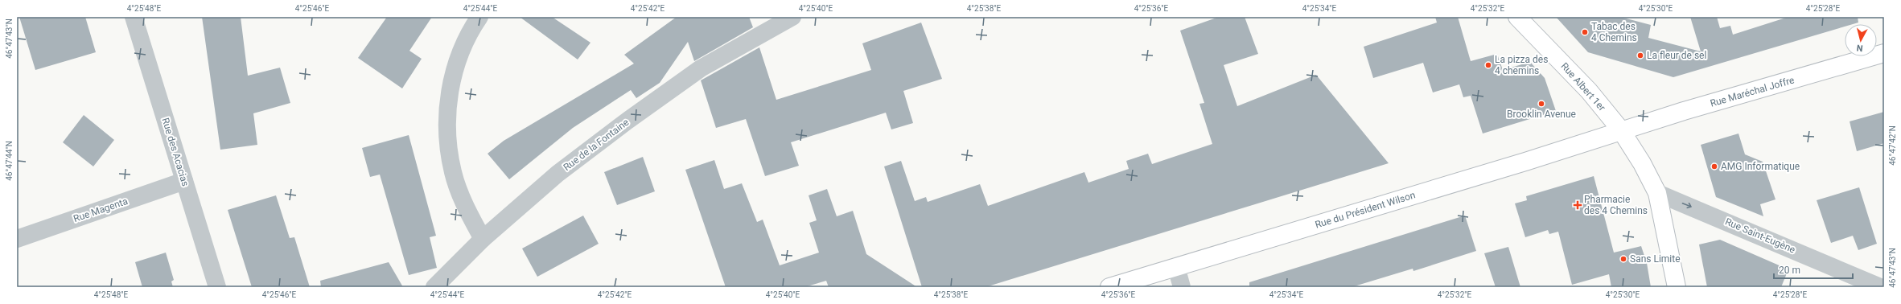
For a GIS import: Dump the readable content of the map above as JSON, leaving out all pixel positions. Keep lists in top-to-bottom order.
{
  "streets": {
    "main road": ["Rue Albert 1er", "Rue Maréchal Joffre", "Rue du Président Wilson"],
    "street": [
      "Rue de la Fontaine",
      "Rue des Acacias",
      "Rue Magenta",
      "Rue Saint-Eugène"
    ]
  },
  "crossings": [
    ["Rue Albert 1er", "Rue Maréchal Joffre"],
    ["Rue Albert 1er", "Rue du Président Wilson"],
    ["Rue Albert 1er", "Rue Saint-Eugène"],
    ["Rue Maréchal Joffre", "Rue du Président Wilson"],
    ["Rue des Acacias", "Rue Magenta"]
  ],
  "one_way": ["Rue Saint-Eugène"],
  "places": {
    "other": [
      "Tabac des 4 Chemins",
      "La fleur de sel",
      "La pizza des 4 chemins",
      "Brooklin Avenue",
      "AMG Informatique",
      "Sans Limite"
    ],
    "health": ["Pharmacie des 4 Chemins"]
  },
  "scale_bar": "20 m",
  "north": "bottom",
  "coordinates": [
    "4°25'48\"E",
    "4°25'46\"E",
    "4°25'44\"E",
    "4°25'42\"E",
    "4°25'40\"E",
    "4°25'38\"E",
    "4°25'36\"E",
    "4°25'34\"E",
    "4°25'32\"E",
    "4°25'30\"E",
    "4°25'28\"E",
    "46°47'43\"N",
    "46°47'42\"N",
    "46°47'44\"N"
  ]
}
